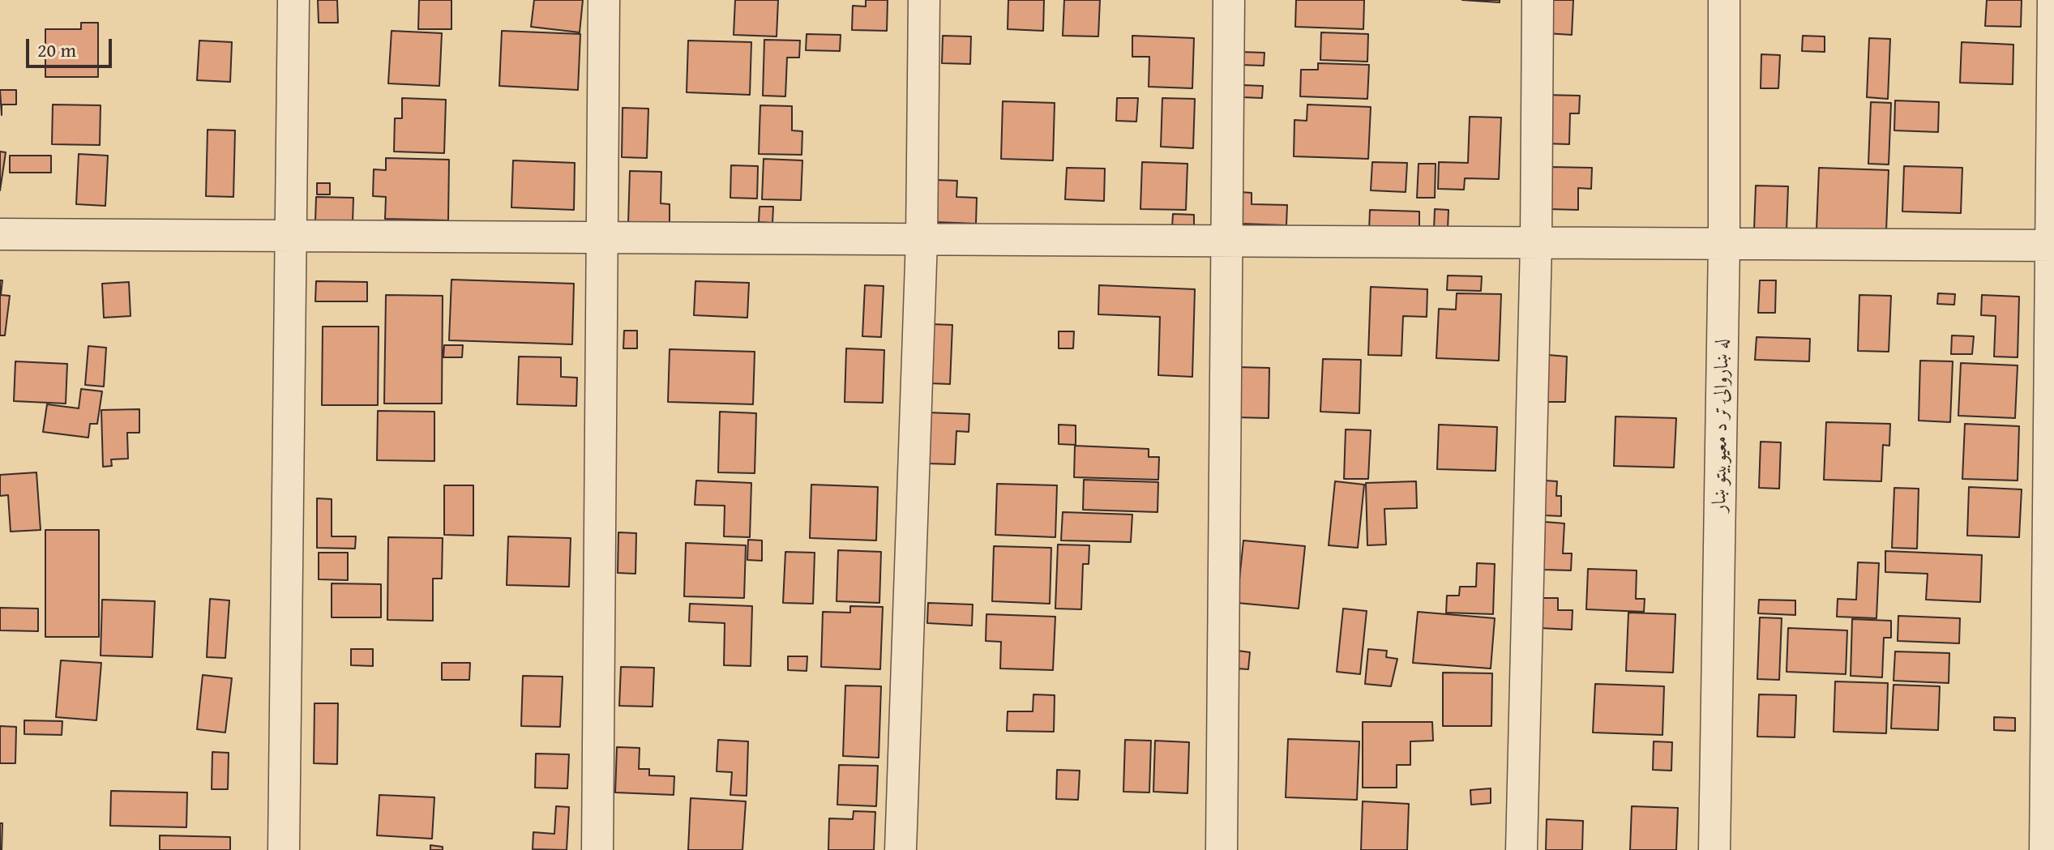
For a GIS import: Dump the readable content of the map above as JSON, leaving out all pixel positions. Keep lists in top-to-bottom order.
{
  "streets": {
    "street": ["له ښاروالۍ تر د معیوبیتو ښار"]
  },
  "scale_bar": "20 m"
}
